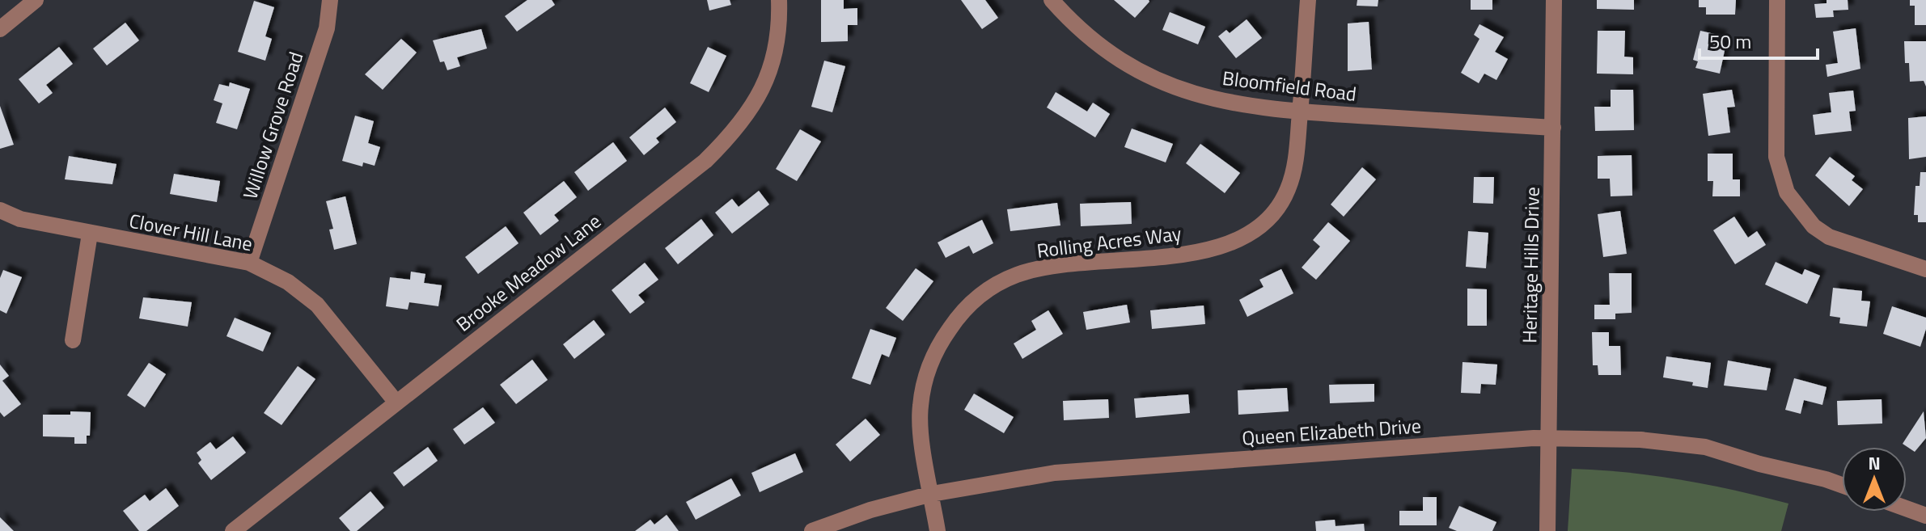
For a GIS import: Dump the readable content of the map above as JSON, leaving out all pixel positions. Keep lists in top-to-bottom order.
{
  "streets": {
    "street": [
      "Bloomfield Road",
      "Willow Grove Road",
      "Clover Hill Lane",
      "Rolling Acres Way",
      "Heritage Hills Drive",
      "Brooke Meadow Lane",
      "Queen Elizabeth Drive"
    ]
  },
  "crossings": [
    ["Bloomfield Road", "Rolling Acres Way"],
    ["Bloomfield Road", "Heritage Hills Drive"],
    ["Willow Grove Road", "Clover Hill Lane"],
    ["Clover Hill Lane", "Brooke Meadow Lane"],
    ["Rolling Acres Way", "Queen Elizabeth Drive"],
    ["Heritage Hills Drive", "Queen Elizabeth Drive"]
  ],
  "scale_bar": "50 m",
  "north": "top"
}
